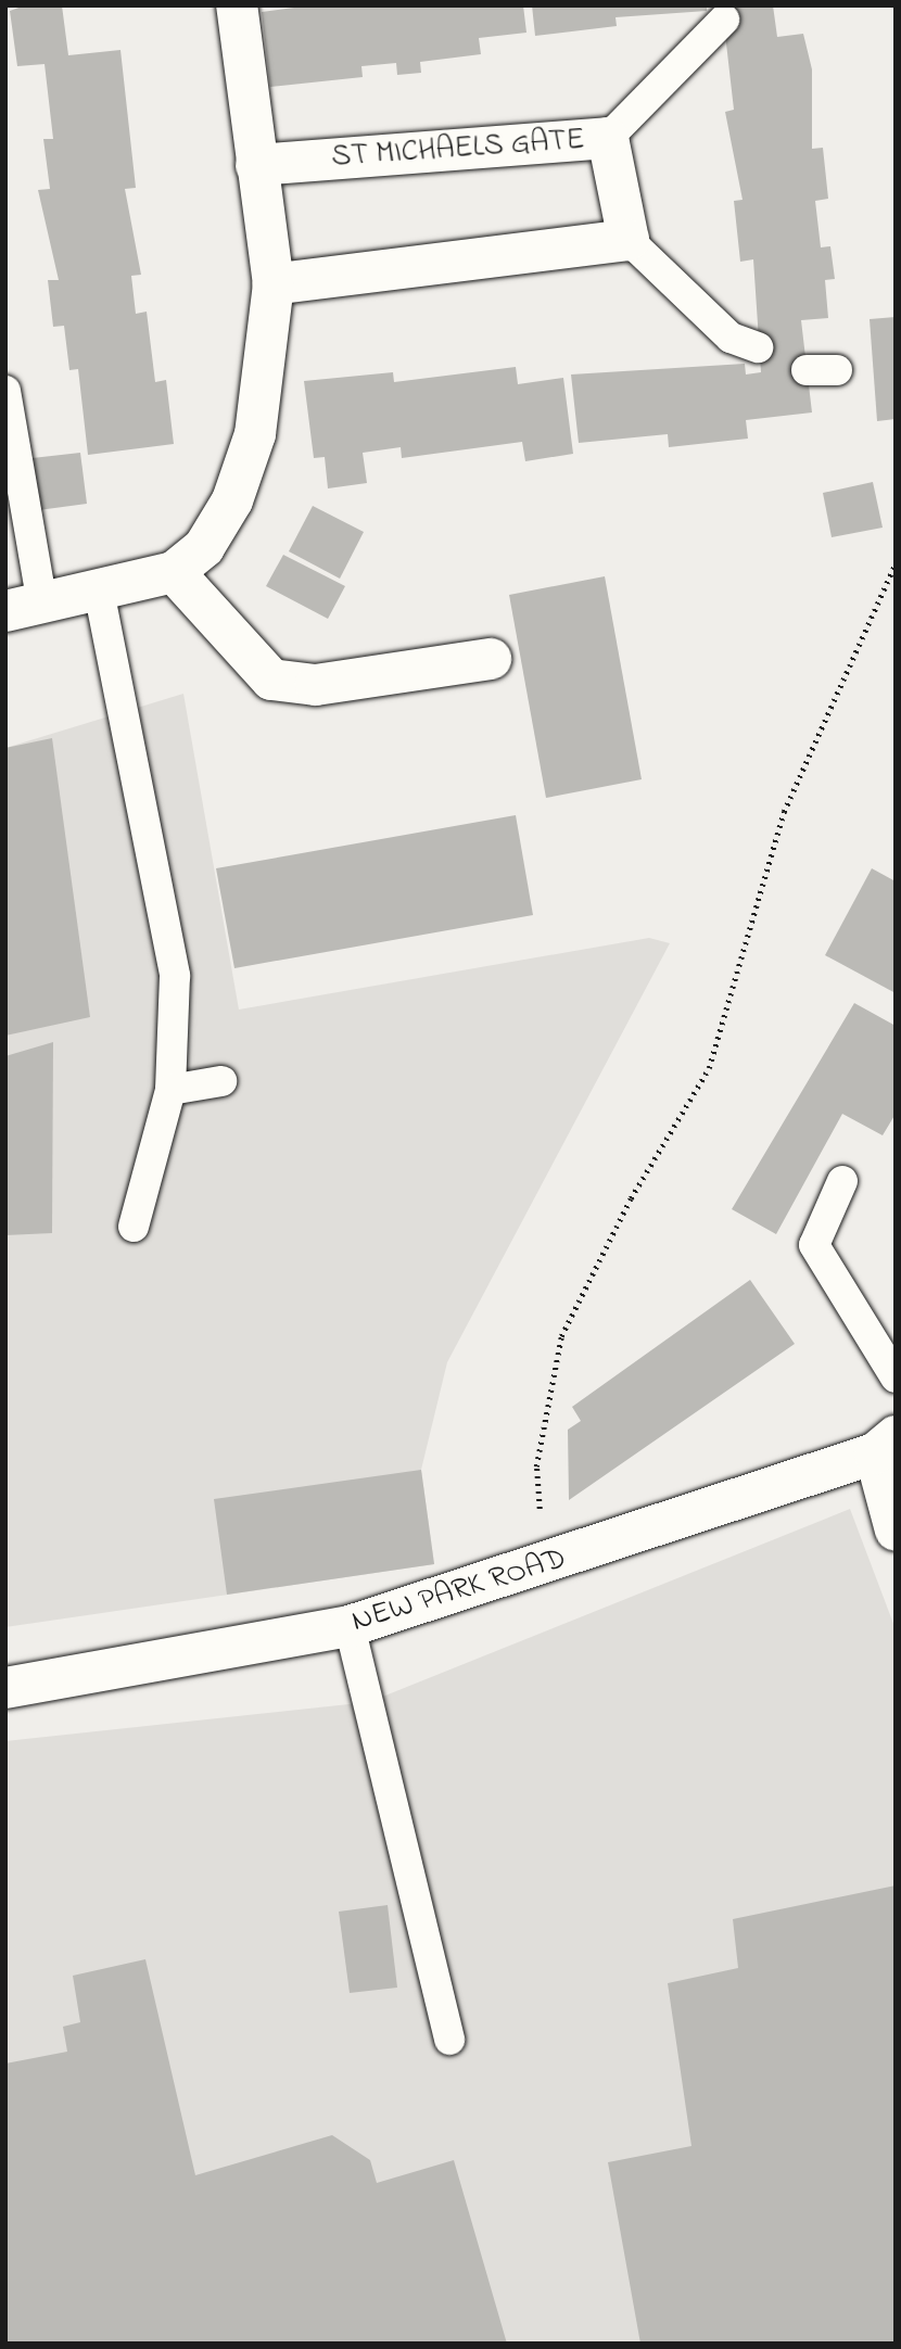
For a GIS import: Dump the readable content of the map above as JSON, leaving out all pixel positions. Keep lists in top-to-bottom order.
{
  "streets": {
    "street": ["ST MICHAELS GATE", "NEW PARK ROAD"]
  }
}
